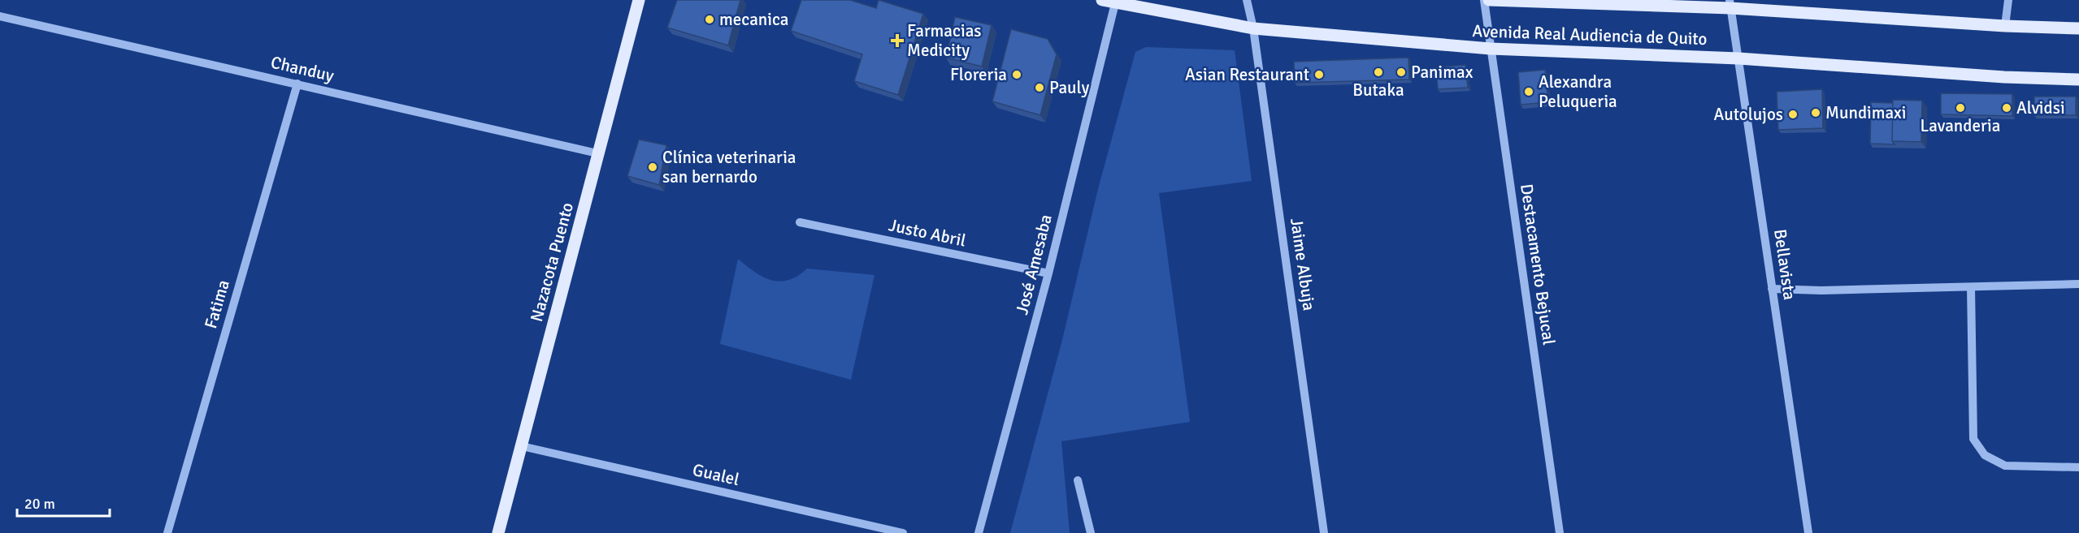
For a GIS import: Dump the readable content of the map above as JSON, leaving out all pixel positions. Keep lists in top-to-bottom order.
{
  "streets": {
    "main road": ["Avenida Real Audiencia de Quito", "Nazacota Puento"],
    "street": [
      "Chanduy",
      "Justo Abril",
      "José Amesaba",
      "Jaime Albuja",
      "Destacamento Bejucal",
      "Bellavista",
      "Fatima",
      "Gualel"
    ]
  },
  "crossings": [
    ["Avenida Real Audiencia de Quito", "José Amesaba"],
    ["Avenida Real Audiencia de Quito", "Jaime Albuja"],
    ["Avenida Real Audiencia de Quito", "Destacamento Bejucal"],
    ["Avenida Real Audiencia de Quito", "Bellavista"],
    ["Chanduy", "Nazacota Puento"],
    ["Chanduy", "Fatima"],
    ["Justo Abril", "José Amesaba"],
    ["Nazacota Puento", "Gualel"]
  ],
  "places": {
    "other": [
      "mecanica",
      "Butaka",
      "Panimax",
      "Floreria",
      "Asian Restaurant",
      "Pauly",
      "Alexandra Peluqueria",
      "Lavanderia",
      "Alvidsi",
      "Mundimaxi",
      "Autolujos",
      "Clínica veterinaria san bernardo"
    ],
    "health": ["Farmacias Medicity"]
  },
  "scale_bar": "20 m"
}
